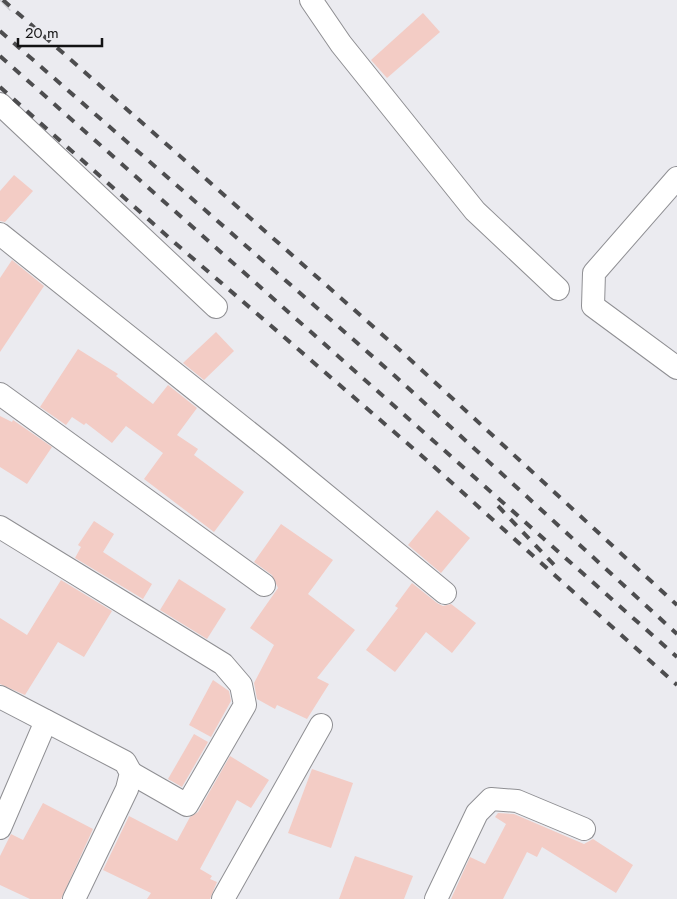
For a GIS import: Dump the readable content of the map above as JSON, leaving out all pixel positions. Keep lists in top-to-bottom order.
{
  "scale_bar": "20 m"
}
